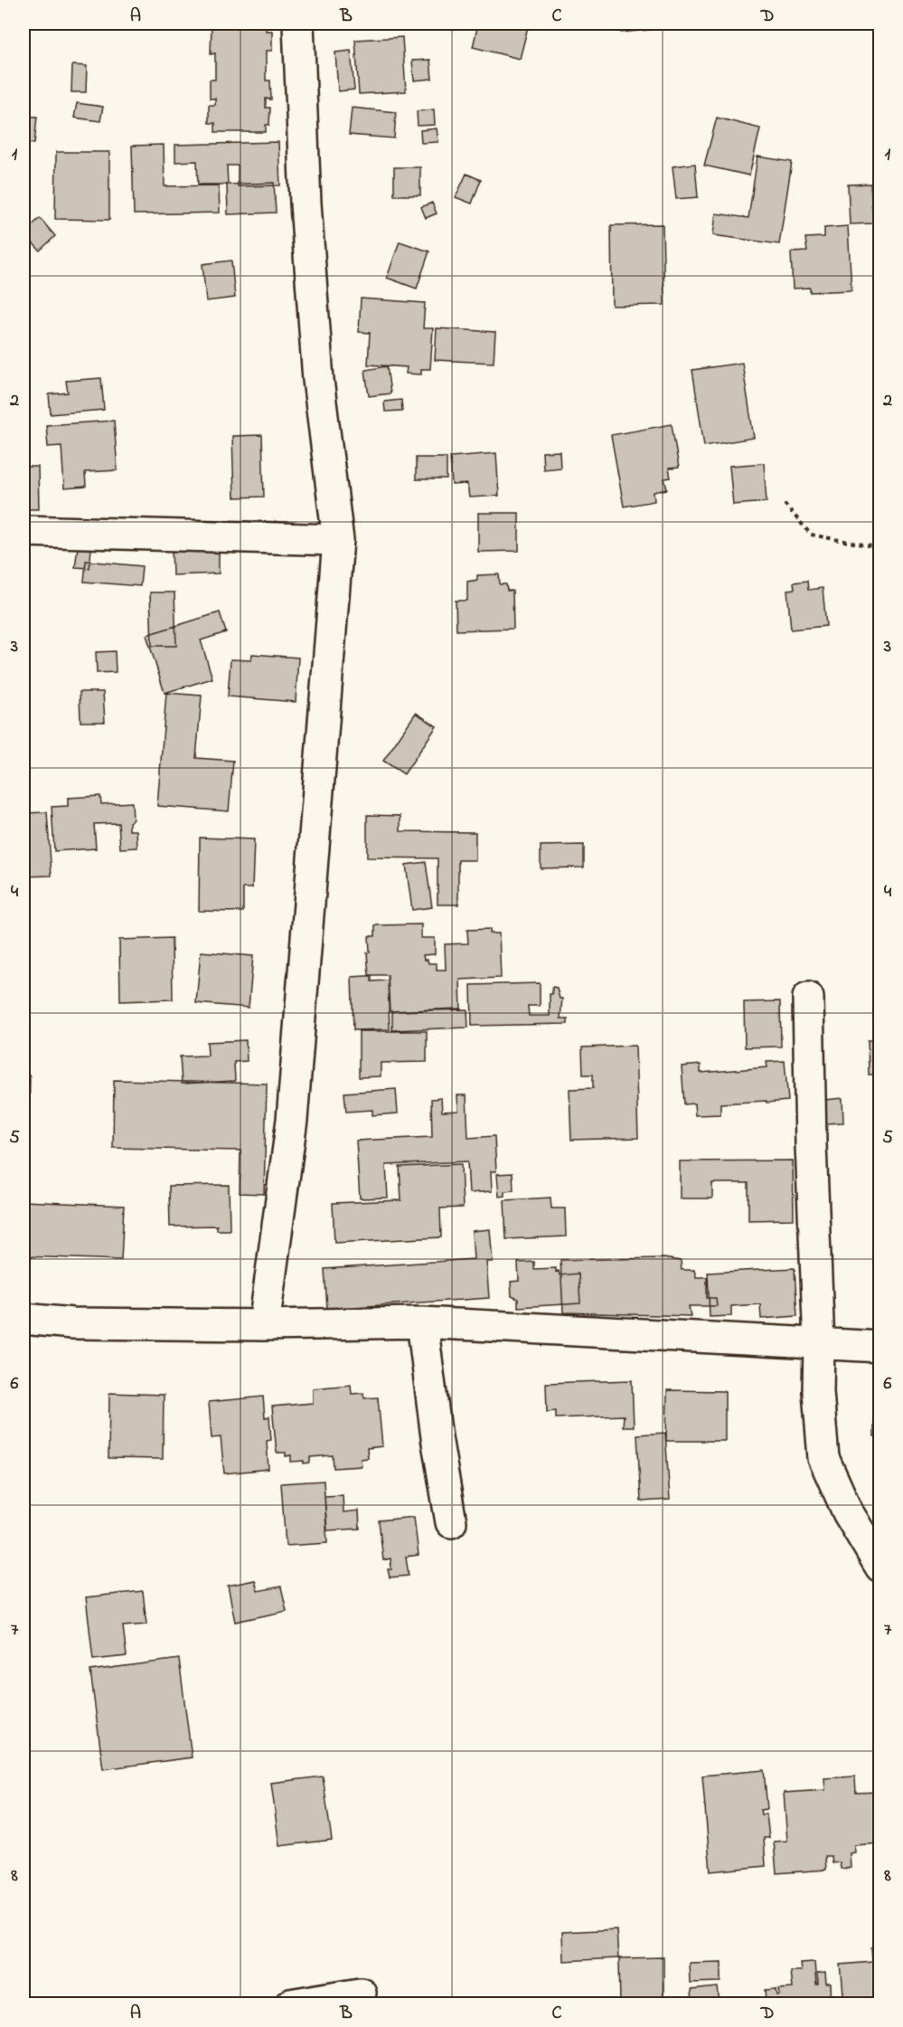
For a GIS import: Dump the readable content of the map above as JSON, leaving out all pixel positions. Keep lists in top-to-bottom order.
{
  "grid": {
    "columns": [
      "A",
      "B",
      "C",
      "D"
    ],
    "rows": [
      "1",
      "2",
      "3",
      "4",
      "5",
      "6",
      "7",
      "8"
    ]
  }
}
